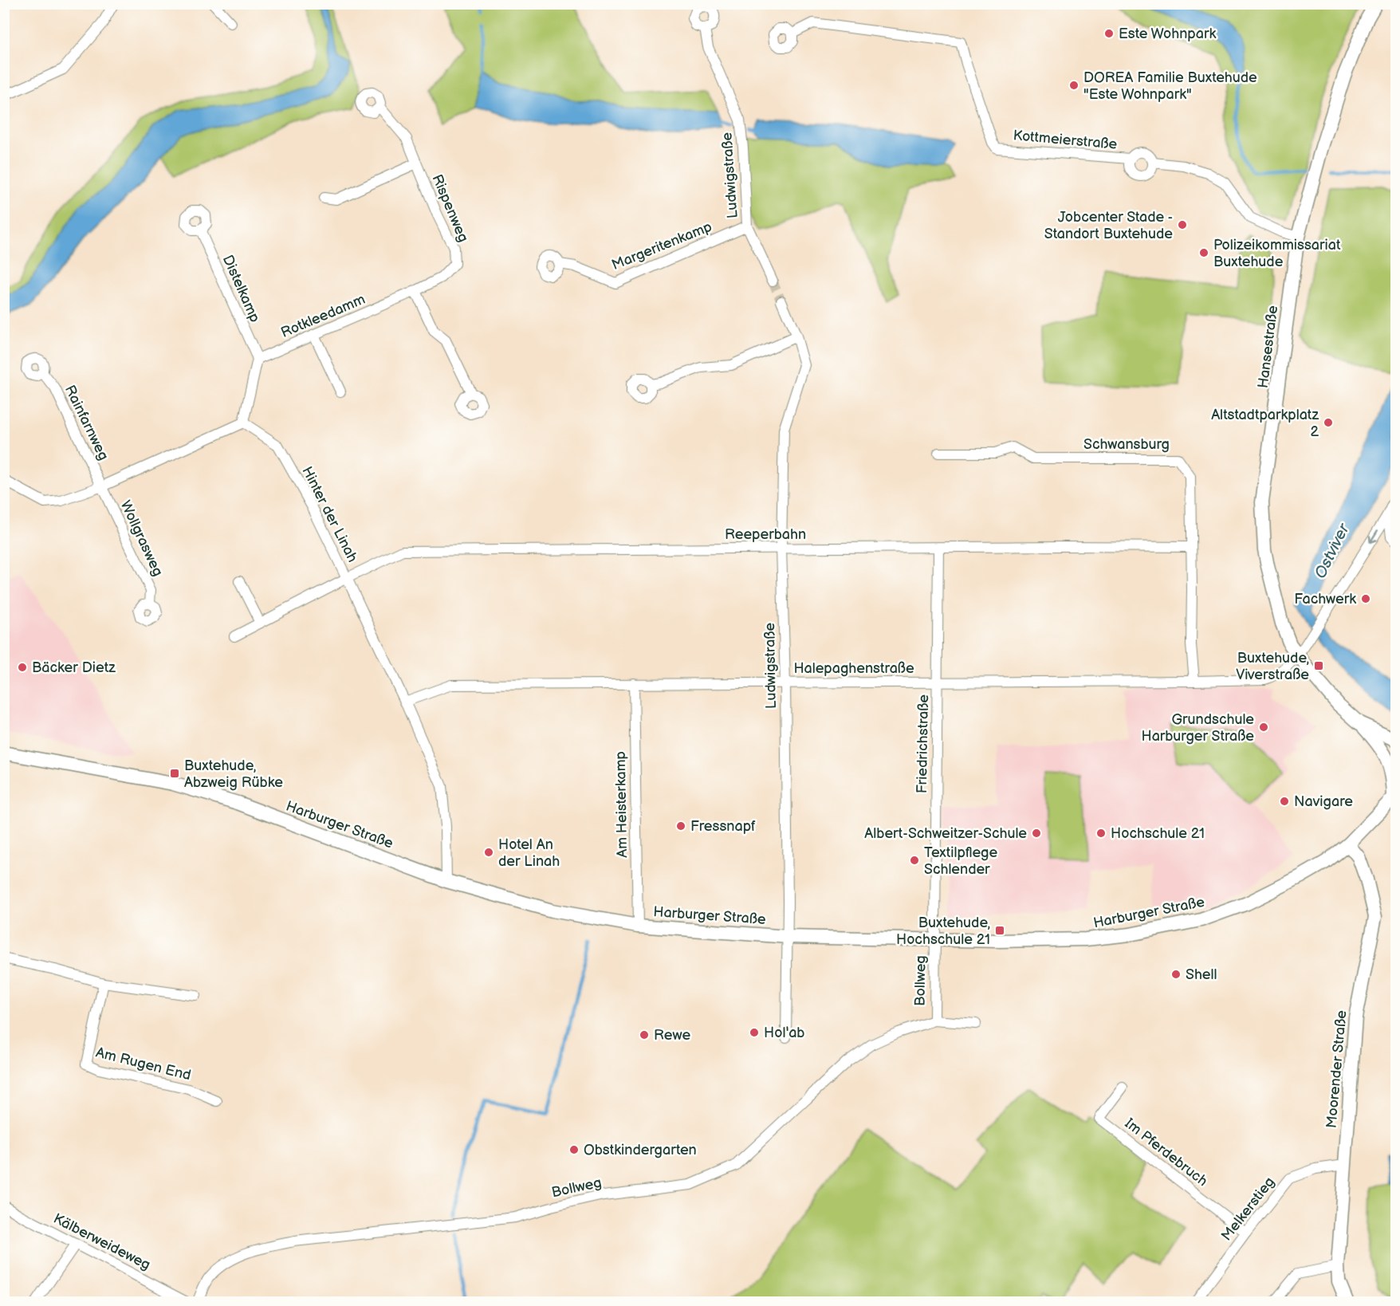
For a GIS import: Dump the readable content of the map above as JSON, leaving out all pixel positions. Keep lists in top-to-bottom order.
{
  "streets": {
    "street": [
      "Kottmeierstraße",
      "Ludwigstraße",
      "Rispenweg",
      "Margeritenkamp",
      "Distelkamp",
      "Rotkleedamm",
      "Hansestraße",
      "Rainfarnweg",
      "Schwansburg",
      "Hinter der Linah",
      "Reeperbahn",
      "Wollgrasweg",
      "Halepaghenstraße",
      "Friedrichstraße",
      "Am Heisterkamp",
      "Harburger Straße",
      "Bollweg",
      "Am Rugen End",
      "Moorender Straße",
      "Im Pferdebruch",
      "Melkerstieg",
      "Kälberweideweg"
    ]
  },
  "crossings": [
    ["Kottmeierstraße", "Hansestraße"],
    ["Ludwigstraße", "Margeritenkamp"],
    ["Ludwigstraße", "Reeperbahn"],
    ["Ludwigstraße", "Halepaghenstraße"],
    ["Ludwigstraße", "Harburger Straße"],
    ["Rispenweg", "Rotkleedamm"],
    ["Distelkamp", "Rotkleedamm"],
    ["Hansestraße", "Halepaghenstraße"],
    ["Rainfarnweg", "Wollgrasweg"],
    ["Schwansburg", "Reeperbahn"],
    ["Schwansburg", "Halepaghenstraße"],
    ["Hinter der Linah", "Reeperbahn"],
    ["Hinter der Linah", "Halepaghenstraße"],
    ["Hinter der Linah", "Harburger Straße"],
    ["Reeperbahn", "Friedrichstraße"],
    ["Halepaghenstraße", "Friedrichstraße"],
    ["Halepaghenstraße", "Am Heisterkamp"],
    ["Friedrichstraße", "Harburger Straße"],
    ["Friedrichstraße", "Bollweg"],
    ["Am Heisterkamp", "Harburger Straße"],
    ["Harburger Straße", "Bollweg"],
    ["Harburger Straße", "Moorender Straße"],
    ["Moorender Straße", "Melkerstieg"],
    ["Im Pferdebruch", "Melkerstieg"]
  ],
  "water": ["Ostviver"],
  "places": {
    "other": [
      "Este Wohnpark",
      "DOREA Familie Buxtehude \"Este Wohnpark\"",
      "Jobcenter Stade - Standort Buxtehude",
      "Polizeikommissariat Buxtehude",
      "Altstadtparkplatz 2",
      "Fachwerk",
      "Bäcker Dietz",
      "Grundschule Harburger Straße",
      "Navigare",
      "Fressnapf",
      "Albert-Schweitzer-Schule",
      "Hochschule 21",
      "Hotel An der Linah",
      "Textilpflege Schlender",
      "Shell",
      "Hol'ab",
      "Rewe",
      "Obstkindergarten"
    ],
    "transit": ["Buxtehude, Viverstraße", "Buxtehude, Abzweig Rübke", "Buxtehude, Hochschule 21"]
  }
}
